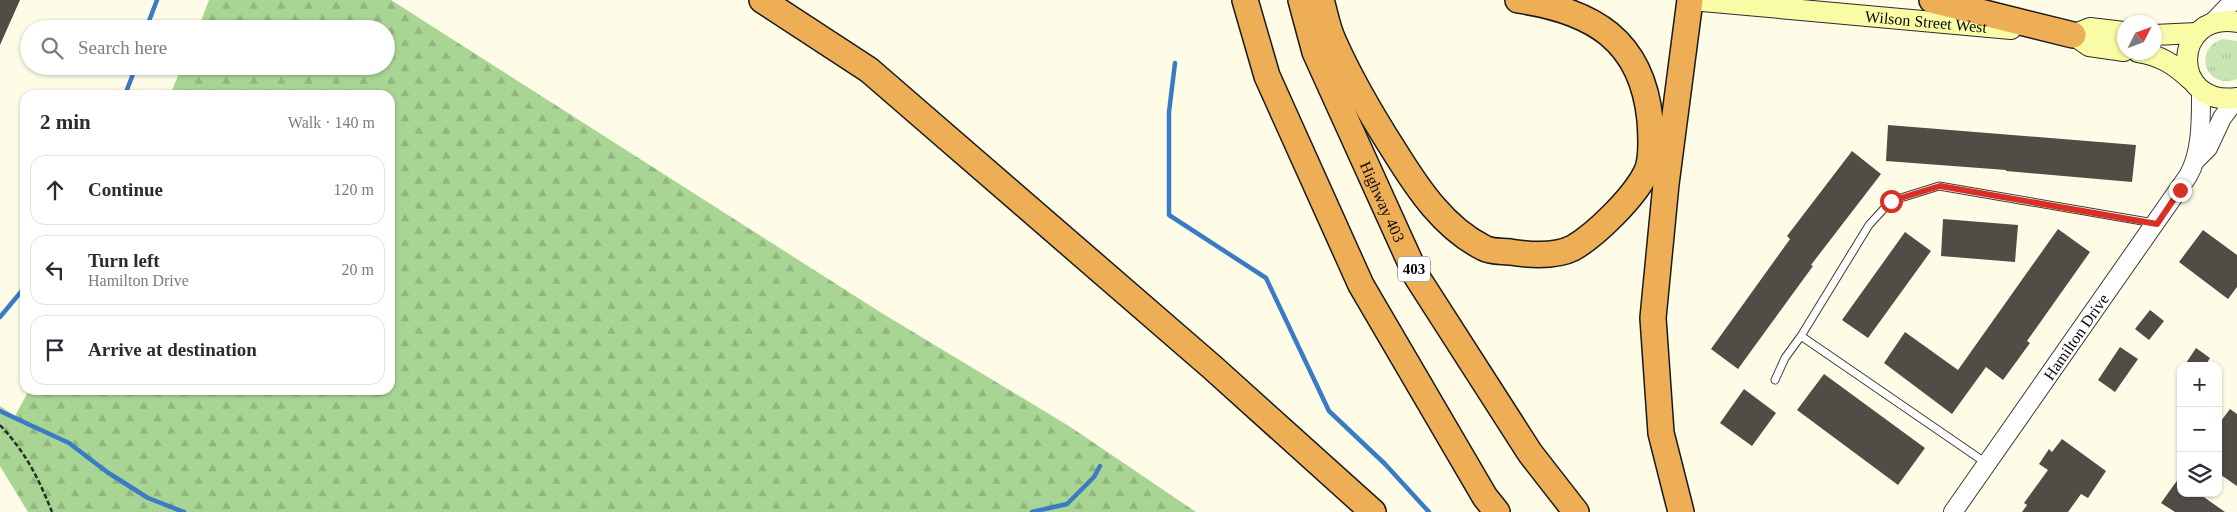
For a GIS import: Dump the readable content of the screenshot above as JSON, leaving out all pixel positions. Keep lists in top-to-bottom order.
{
  "streets": {
    "highway": ["Highway 403", "403"],
    "main road": ["Wilson Street West"],
    "street": ["Hamilton Drive"]
  },
  "north": "top right",
  "page": {
    "search": "Search here",
    "heading": ["2 min", "Walk · 140 m"],
    "list": [
      ["Continue", "120 m"],
      ["Turn left", "Hamilton Drive", "20 m"],
      "Arrive at destination"
    ],
    "map_buttons": ["+", "−"]
  }
}
